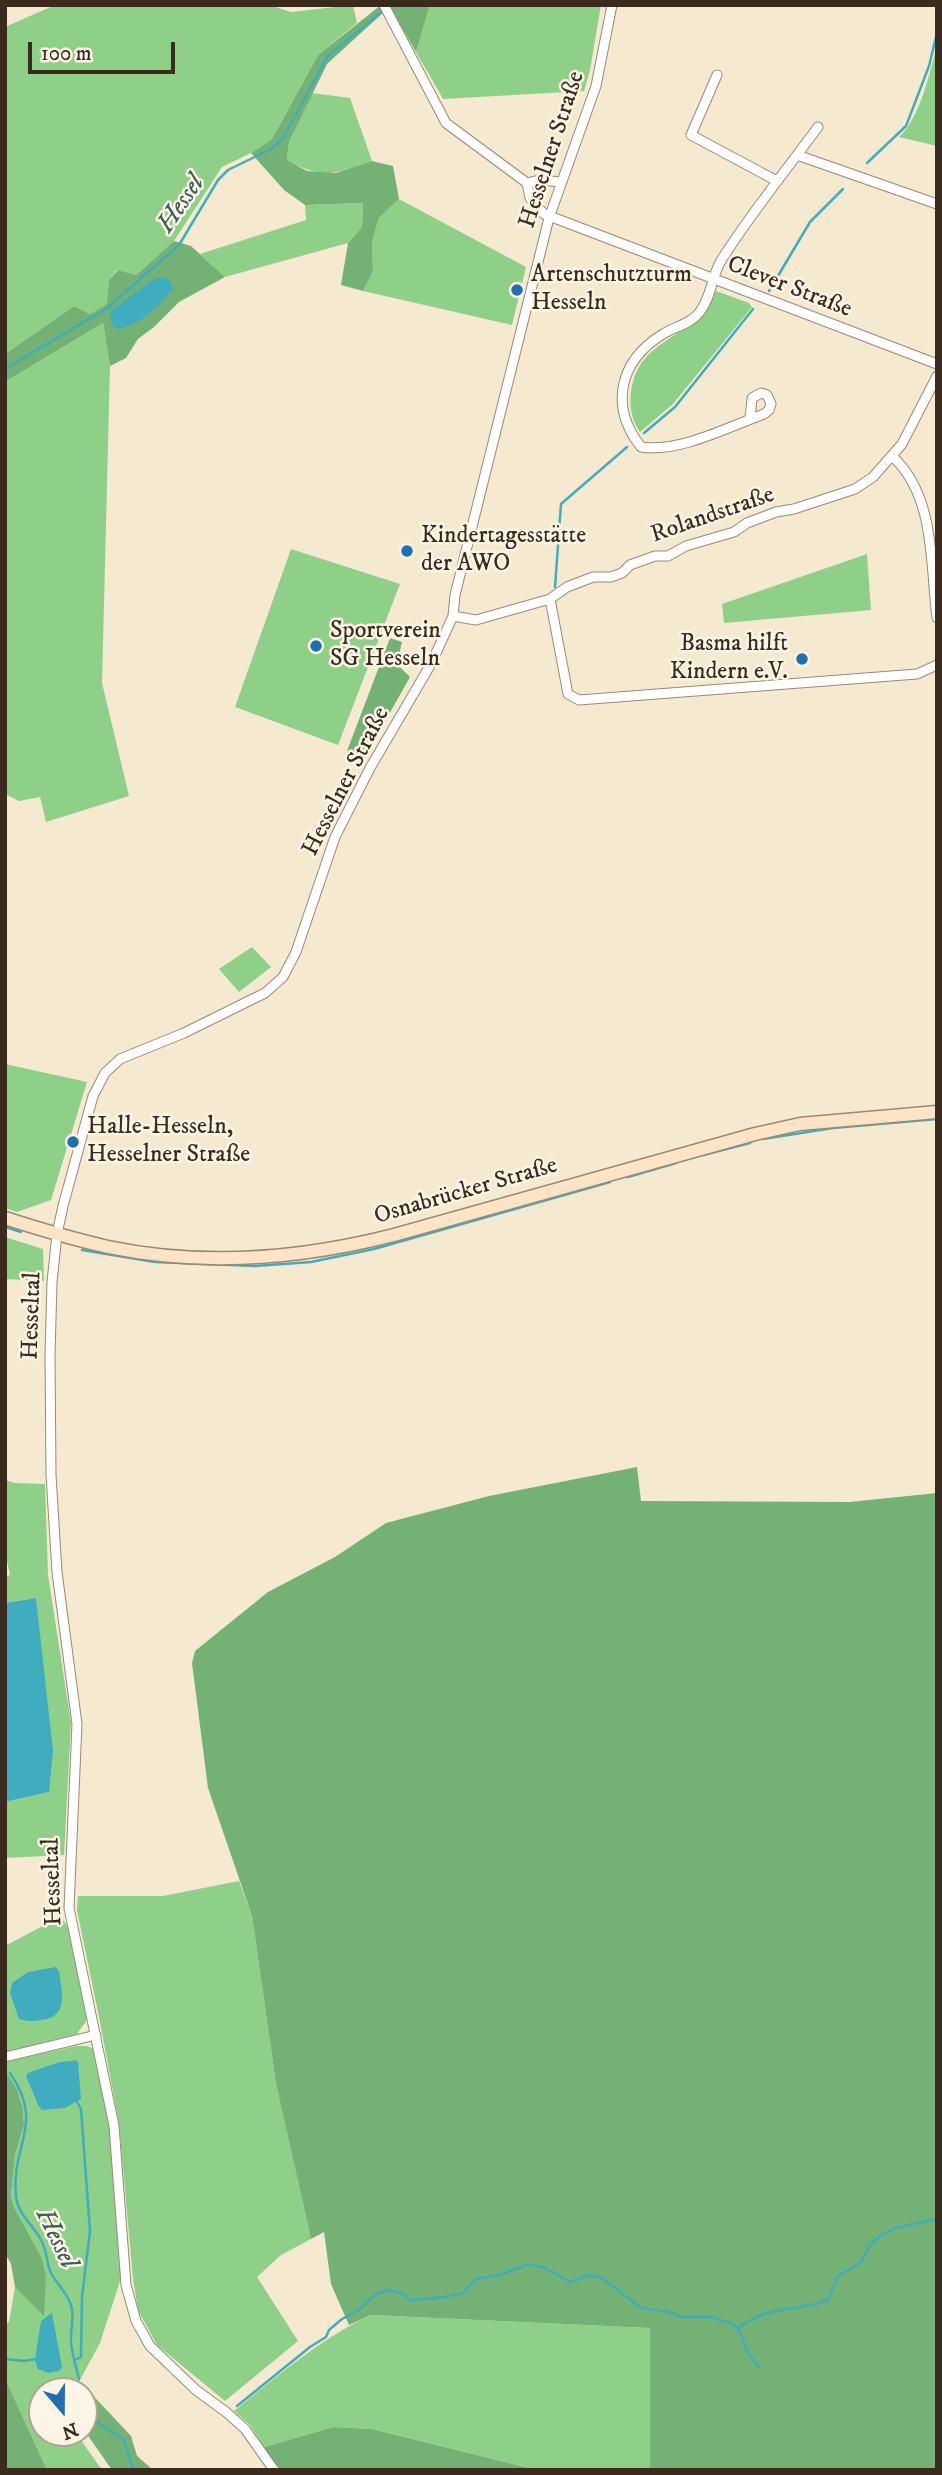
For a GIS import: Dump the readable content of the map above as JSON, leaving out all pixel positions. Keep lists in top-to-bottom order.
{
  "streets": {
    "main road": ["Osnabrücker Straße"],
    "street": [
      "Hesselner Straße",
      "Clever Straße",
      "Rolandstraße",
      "Hesseltal"
    ]
  },
  "crossings": [
    ["Hesselner Straße", "Clever Straße"],
    ["Hesselner Straße", "Rolandstraße"],
    ["Hesselner Straße", "Osnabrücker Straße"],
    ["Hesselner Straße", "Hesseltal"],
    ["Osnabrücker Straße", "Hesseltal"]
  ],
  "water": ["Hessel"],
  "places": [
    "Artenschutzturm Hesseln",
    "Kindertagesstätte der AWO",
    "Sportverein SG Hesseln",
    "Basma hilft Kindern e.V.",
    "Halle-Hesseln, Hesselner Straße"
  ],
  "scale_bar": "100 m",
  "north": "bottom"
}
